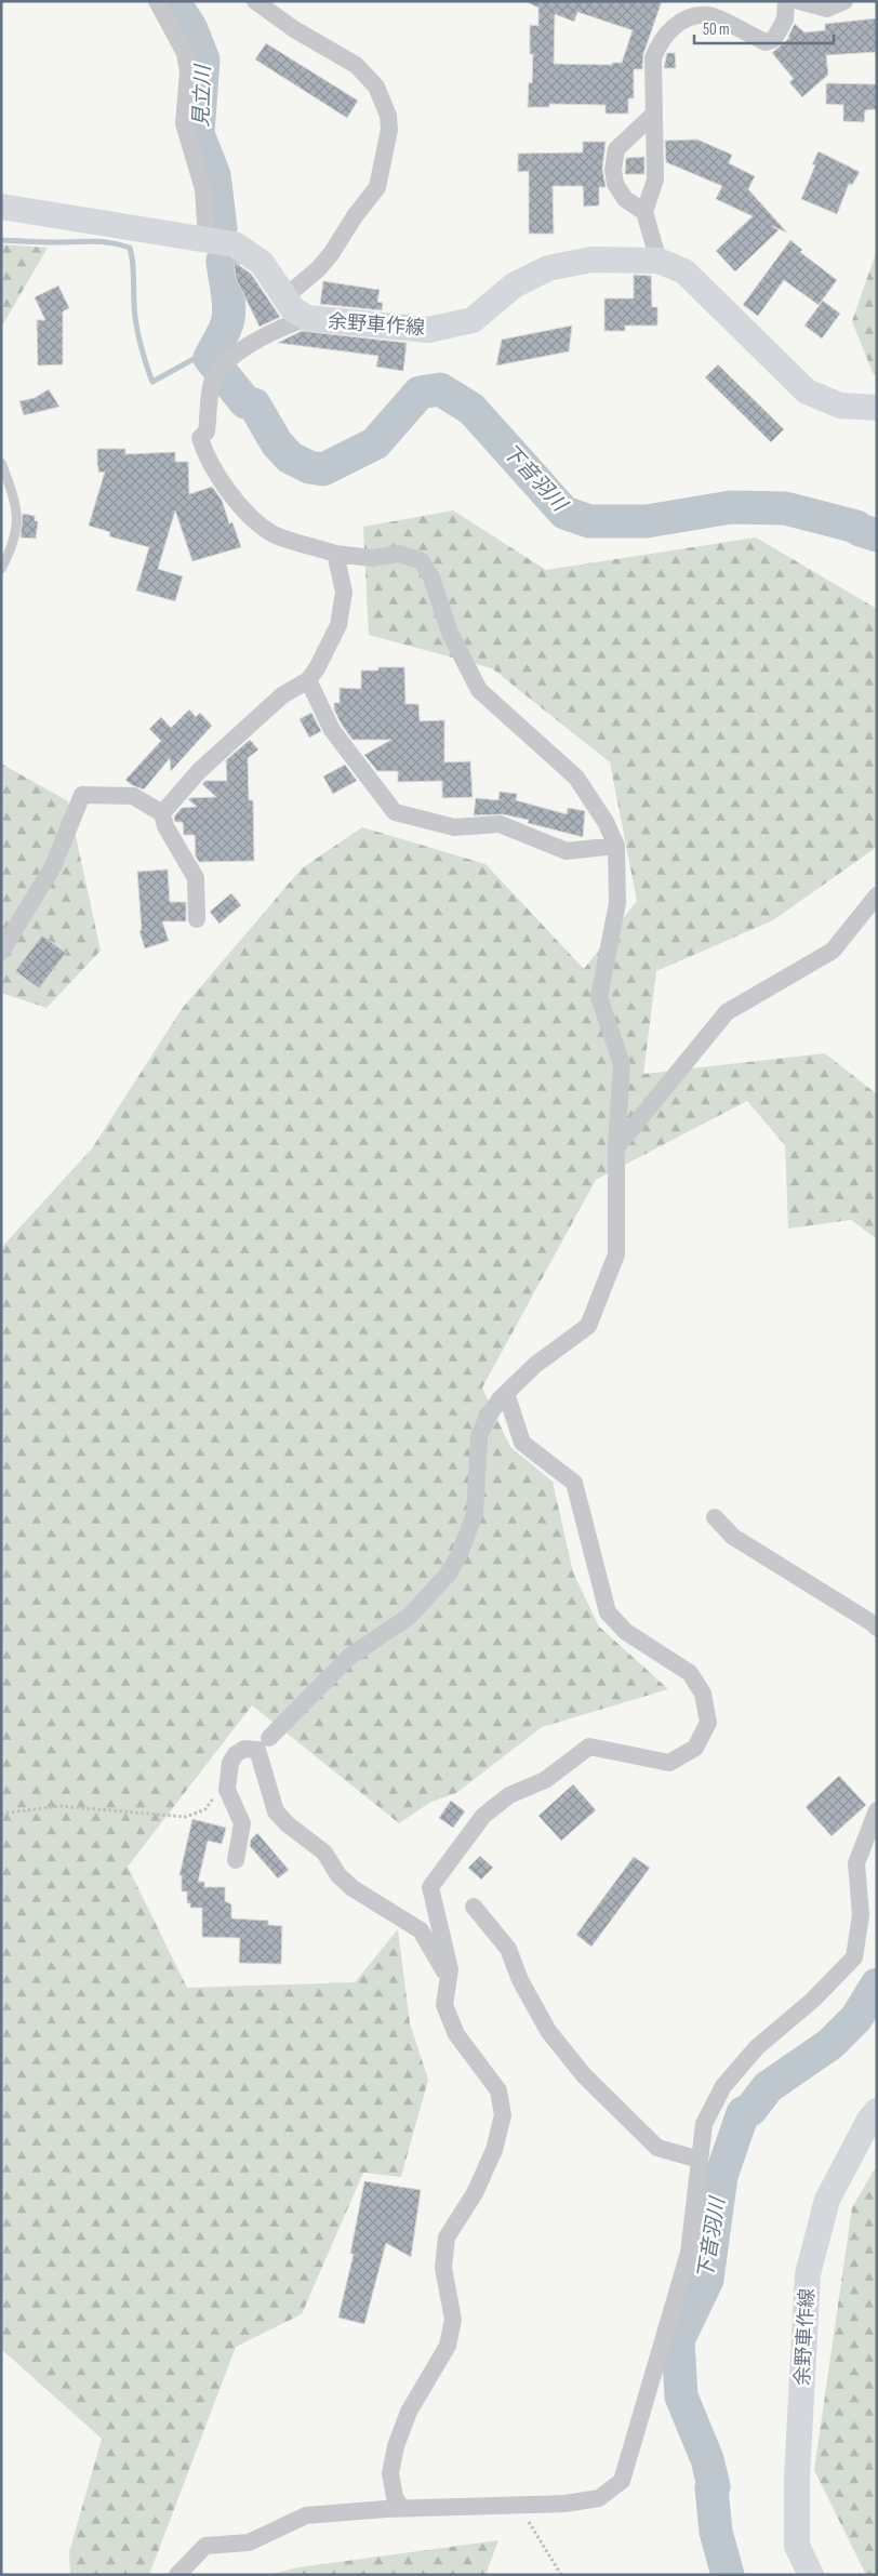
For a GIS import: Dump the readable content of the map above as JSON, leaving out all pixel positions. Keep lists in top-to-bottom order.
{
  "streets": {
    "main road": ["余野車作線"]
  },
  "water": ["見立川", "下音羽川"],
  "scale_bar": "50 m"
}
